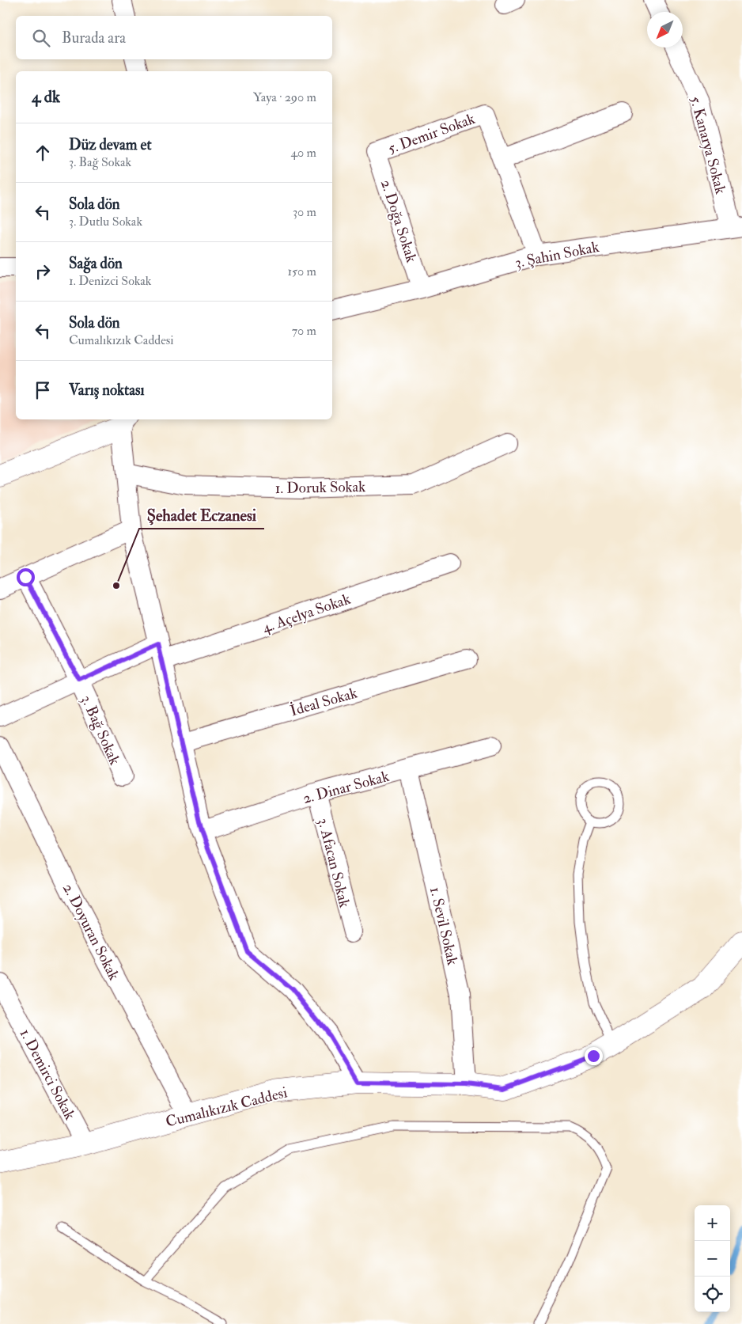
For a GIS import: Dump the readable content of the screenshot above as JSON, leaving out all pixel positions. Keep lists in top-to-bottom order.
{
  "streets": {
    "street": [
      "5. Demir Sokak",
      "5. Kanarya Sokak",
      "2. Doğa Sokak",
      "3. Şahin Sokak",
      "1. Doruk Sokak",
      "4. Açelya Sokak",
      "İdeal Sokak",
      "3. Bağ Sokak",
      "2. Dinar Sokak",
      "3. Afacan Sokak",
      "1. Sevil Sokak",
      "2. Doyuran Sokak",
      "1. Demirci Sokak",
      "Cumalıkızık Caddesi"
    ]
  },
  "crossings": [
    ["5. Demir Sokak", "2. Doğa Sokak"],
    ["5. Demir Sokak", "3. Şahin Sokak"],
    ["5. Kanarya Sokak", "3. Şahin Sokak"],
    ["2. Doğa Sokak", "3. Şahin Sokak"],
    ["4. Açelya Sokak", "3. Bağ Sokak"],
    ["2. Dinar Sokak", "3. Afacan Sokak"],
    ["2. Dinar Sokak", "1. Sevil Sokak"],
    ["1. Sevil Sokak", "Cumalıkızık Caddesi"],
    ["2. Doyuran Sokak", "Cumalıkızık Caddesi"],
    ["1. Demirci Sokak", "Cumalıkızık Caddesi"]
  ],
  "places": ["Şehadet Eczanesi"],
  "north": "bottom left",
  "page": {
    "search": "Burada ara",
    "heading": ["4 dk", "Yaya · 290 m"],
    "list": [
      ["Düz devam et", "3. Bağ Sokak", "40 m"],
      ["Sola dön", "3. Dutlu Sokak", "30 m"],
      ["Sağa dön", "1. Denizci Sokak", "150 m"],
      ["Sola dön", "Cumalıkızık Caddesi", "70 m"],
      "Varış noktası"
    ],
    "map_buttons": ["+", "−"]
  }
}
